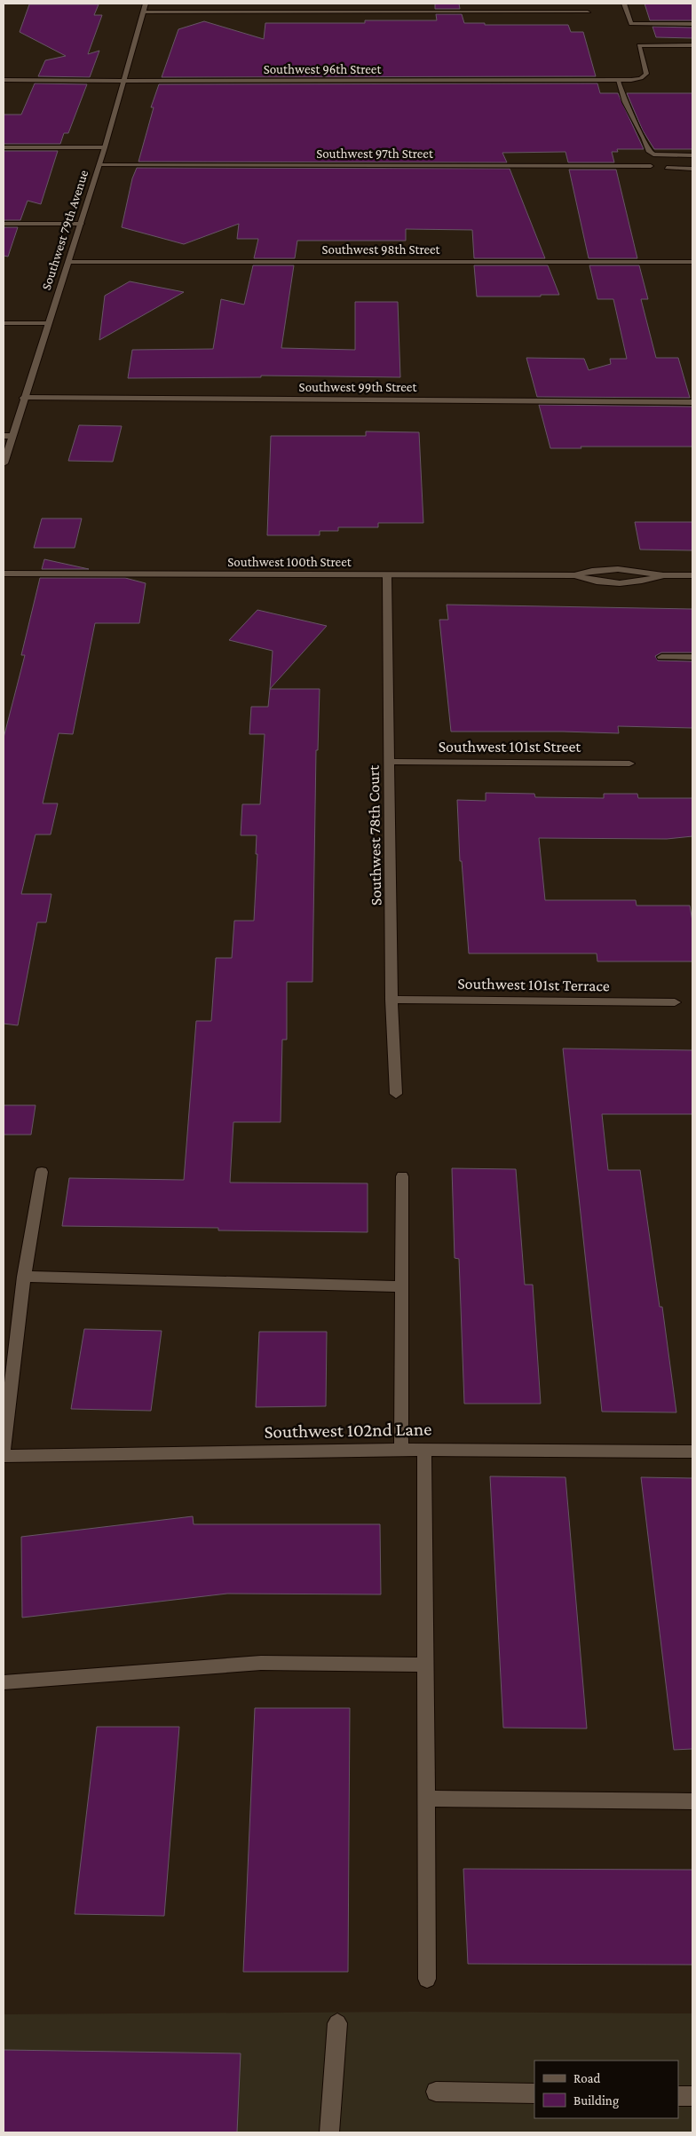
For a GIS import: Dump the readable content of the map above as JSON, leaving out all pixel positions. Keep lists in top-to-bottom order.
{
  "streets": {
    "street": [
      "Southwest 96th Street",
      "Southwest 97th Street",
      "Southwest 79th Avenue",
      "Southwest 98th Street",
      "Southwest 99th Street",
      "Southwest 100th Street",
      "Southwest 101st Street",
      "Southwest 78th Court",
      "Southwest 101st Terrace",
      "Southwest 102nd Lane"
    ]
  },
  "crossings": [
    ["Southwest 96th Street", "Southwest 79th Avenue"],
    ["Southwest 97th Street", "Southwest 79th Avenue"],
    ["Southwest 79th Avenue", "Southwest 98th Street"],
    ["Southwest 79th Avenue", "Southwest 99th Street"],
    ["Southwest 100th Street", "Southwest 78th Court"],
    ["Southwest 101st Street", "Southwest 78th Court"],
    ["Southwest 78th Court", "Southwest 101st Terrace"]
  ],
  "legend": ["Road", "Building"]
}
